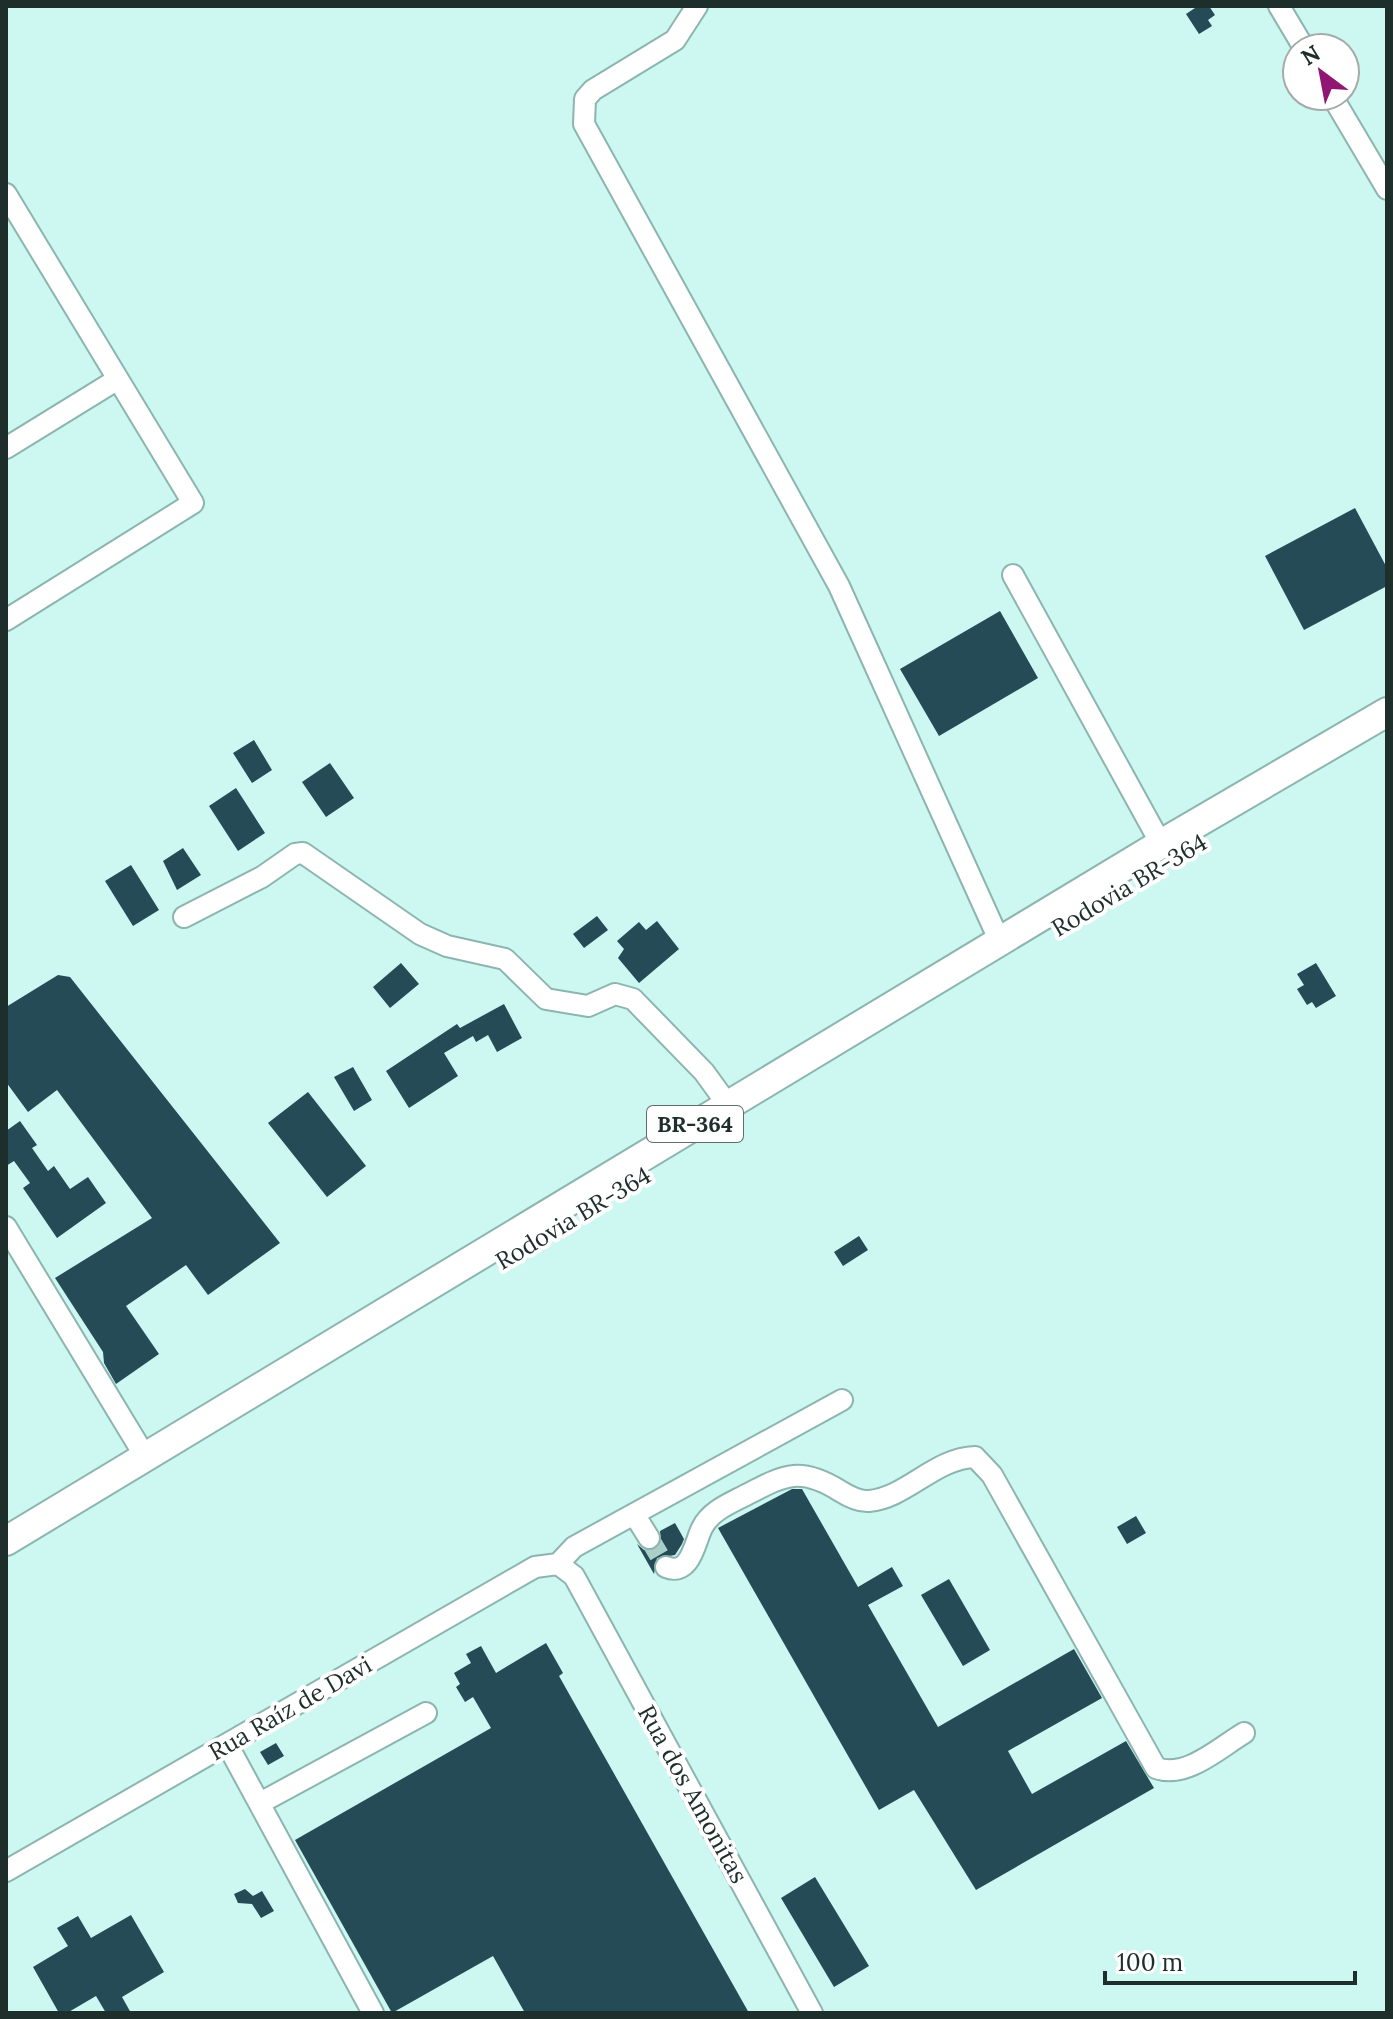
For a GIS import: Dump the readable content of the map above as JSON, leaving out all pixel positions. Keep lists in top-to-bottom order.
{
  "streets": {
    "highway": ["Rodovia BR-364", "BR-364"],
    "street": ["Rua Raíz de Davi", "Rua dos Amonitas"]
  },
  "crossings": [
    ["Rua Raíz de Davi", "Rua dos Amonitas"]
  ],
  "scale_bar": "100 m",
  "north": "top left"
}
